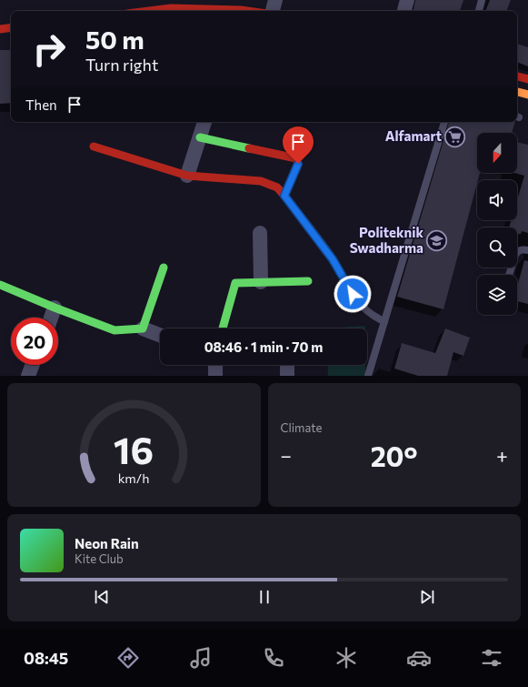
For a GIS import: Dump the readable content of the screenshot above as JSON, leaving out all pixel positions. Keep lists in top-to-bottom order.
{
  "places": {
    "supermarket": ["Alfamart"],
    "school or university": ["Politeknik Swadharma"]
  },
  "north": "bottom",
  "page": {
    "turn": ["50 m", "Turn right"],
    "then": "Then",
    "limit": "20",
    "trip": "08:46 · 1 min · 70 m",
    "tile": "Climate",
    "heat": ["−", "20°", "+"],
    "song": ["Neon Rain", "Kite Club"],
    "tabs": "08:45",
    "gauge": ["16", "km/h"]
  }
}
